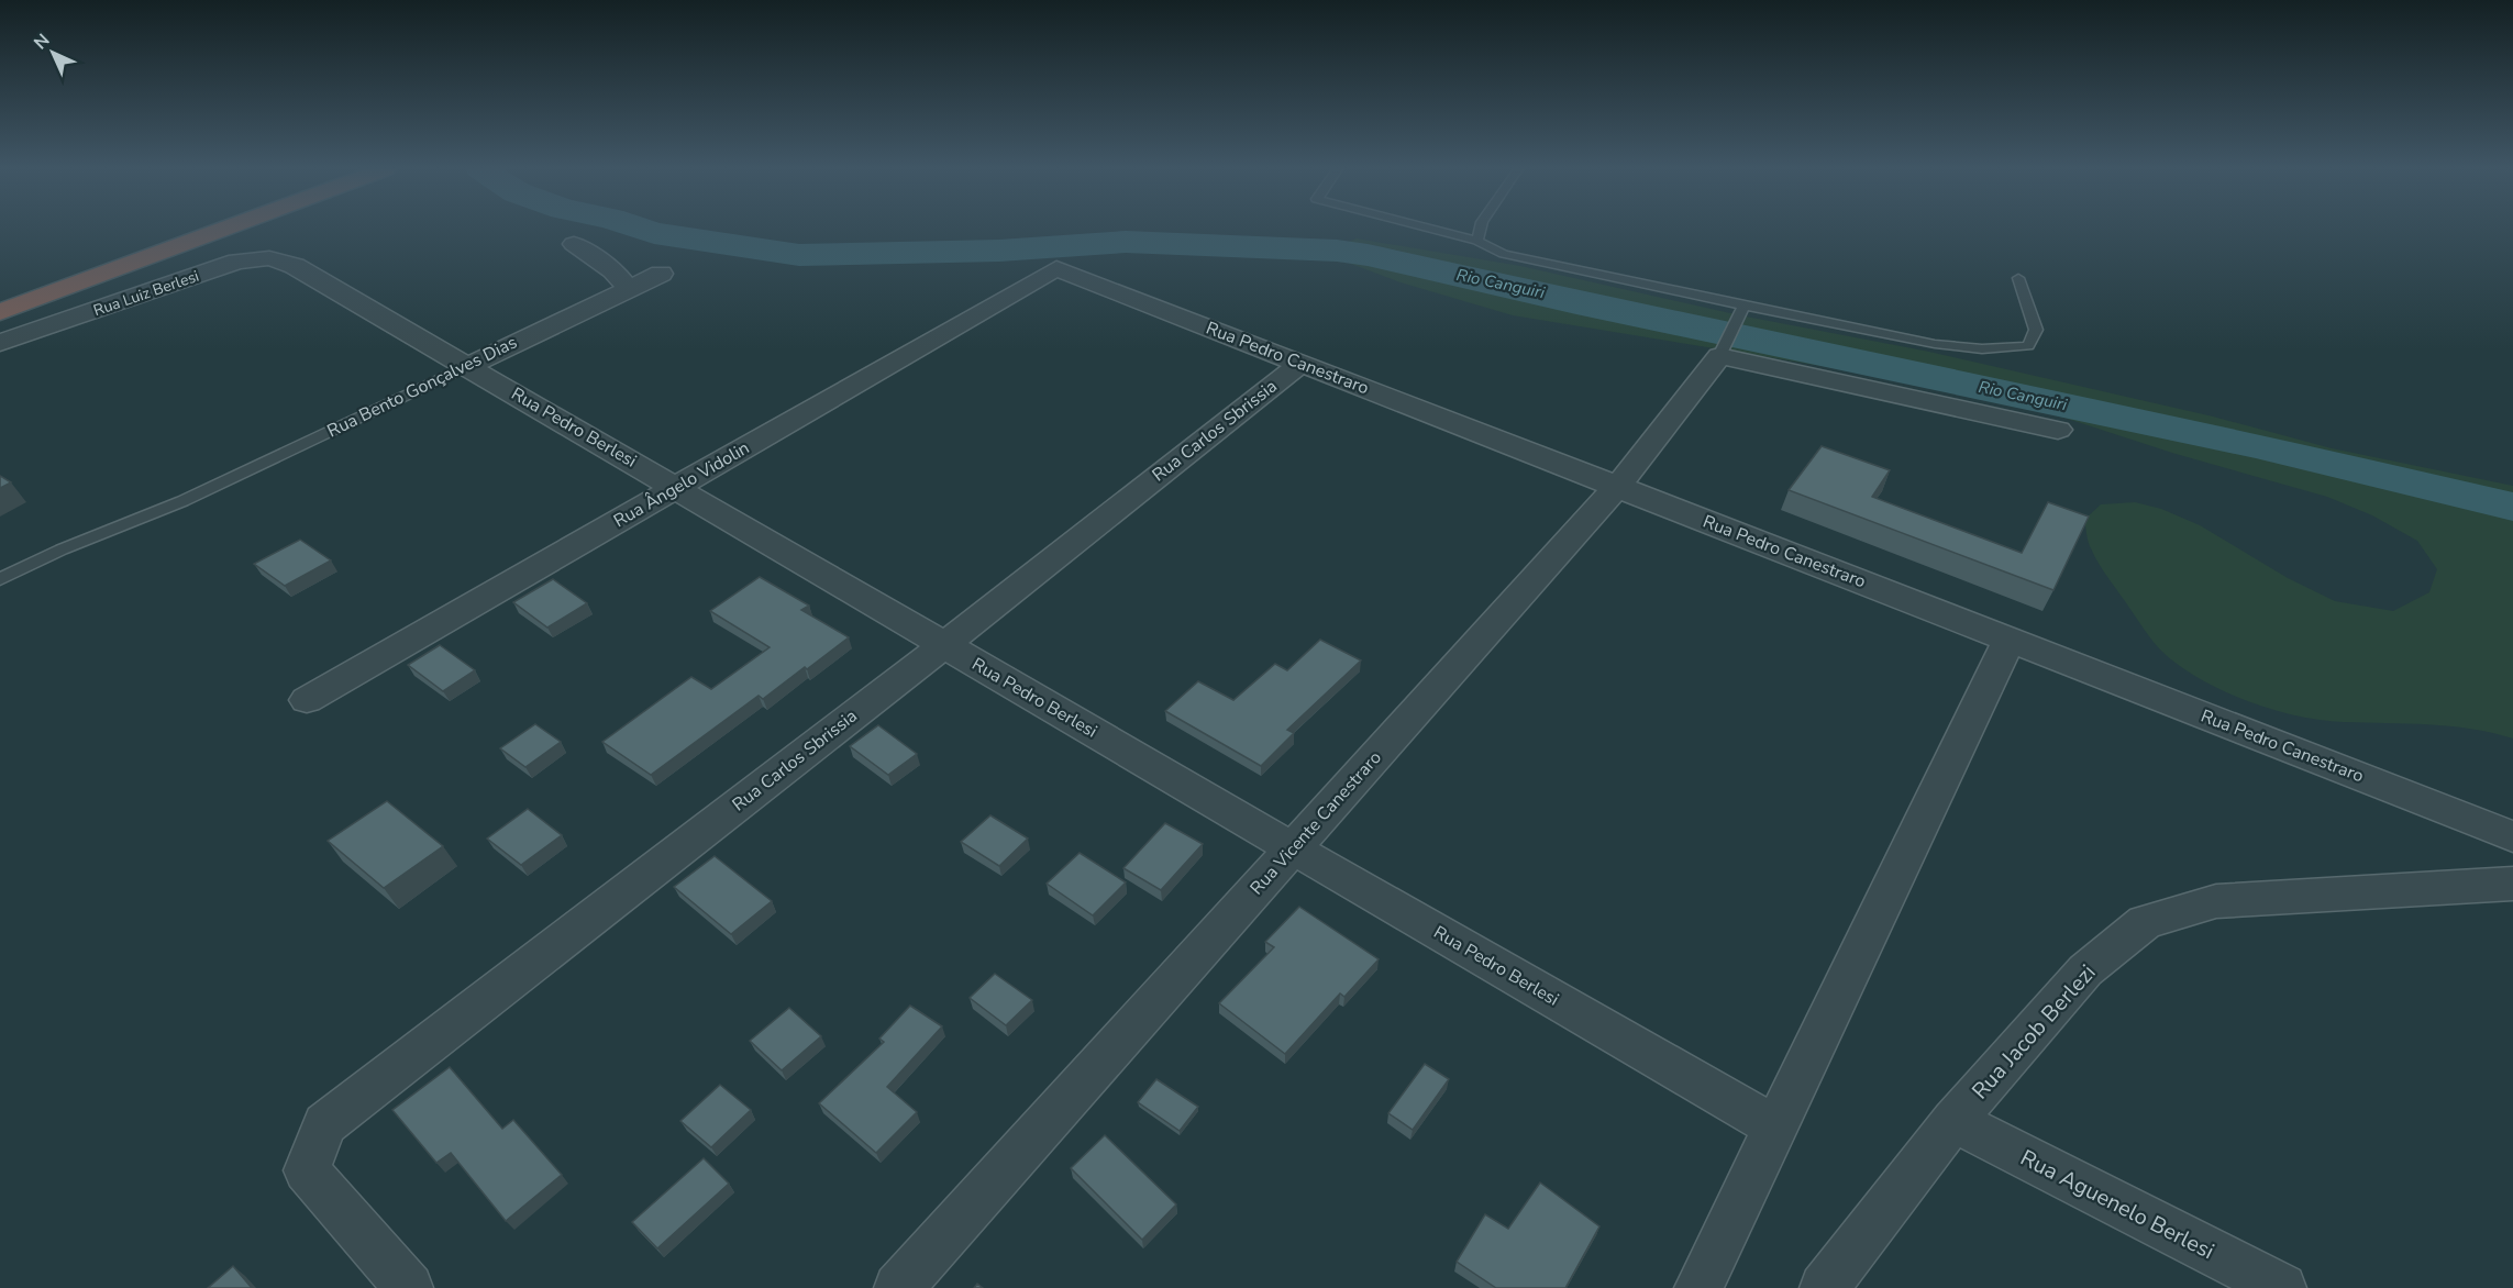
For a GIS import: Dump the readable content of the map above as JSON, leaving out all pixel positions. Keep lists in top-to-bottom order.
{
  "streets": {
    "street": [
      "Rua Luiz Berlesi",
      "Rua Pedro Canestraro",
      "Rua Bento Gonçalves Dias",
      "Rua Pedro Berlesi",
      "Rua Carlos Sbrissia",
      "Rua Ângelo Vidolin",
      "Rua Vicente Canestraro",
      "Rua Jacob Berlezi",
      "Rua Aguenelo Berlesi"
    ]
  },
  "crossings": [
    ["Rua Luiz Berlesi", "Rua Pedro Berlesi"],
    ["Rua Pedro Canestraro", "Rua Carlos Sbrissia"],
    ["Rua Pedro Canestraro", "Rua Ângelo Vidolin"],
    ["Rua Pedro Canestraro", "Rua Vicente Canestraro"],
    ["Rua Bento Gonçalves Dias", "Rua Pedro Berlesi"],
    ["Rua Pedro Berlesi", "Rua Carlos Sbrissia"],
    ["Rua Pedro Berlesi", "Rua Ângelo Vidolin"],
    ["Rua Pedro Berlesi", "Rua Vicente Canestraro"],
    ["Rua Jacob Berlezi", "Rua Aguenelo Berlesi"]
  ],
  "water": ["Rio Canguiri"],
  "north": "top left"
}
